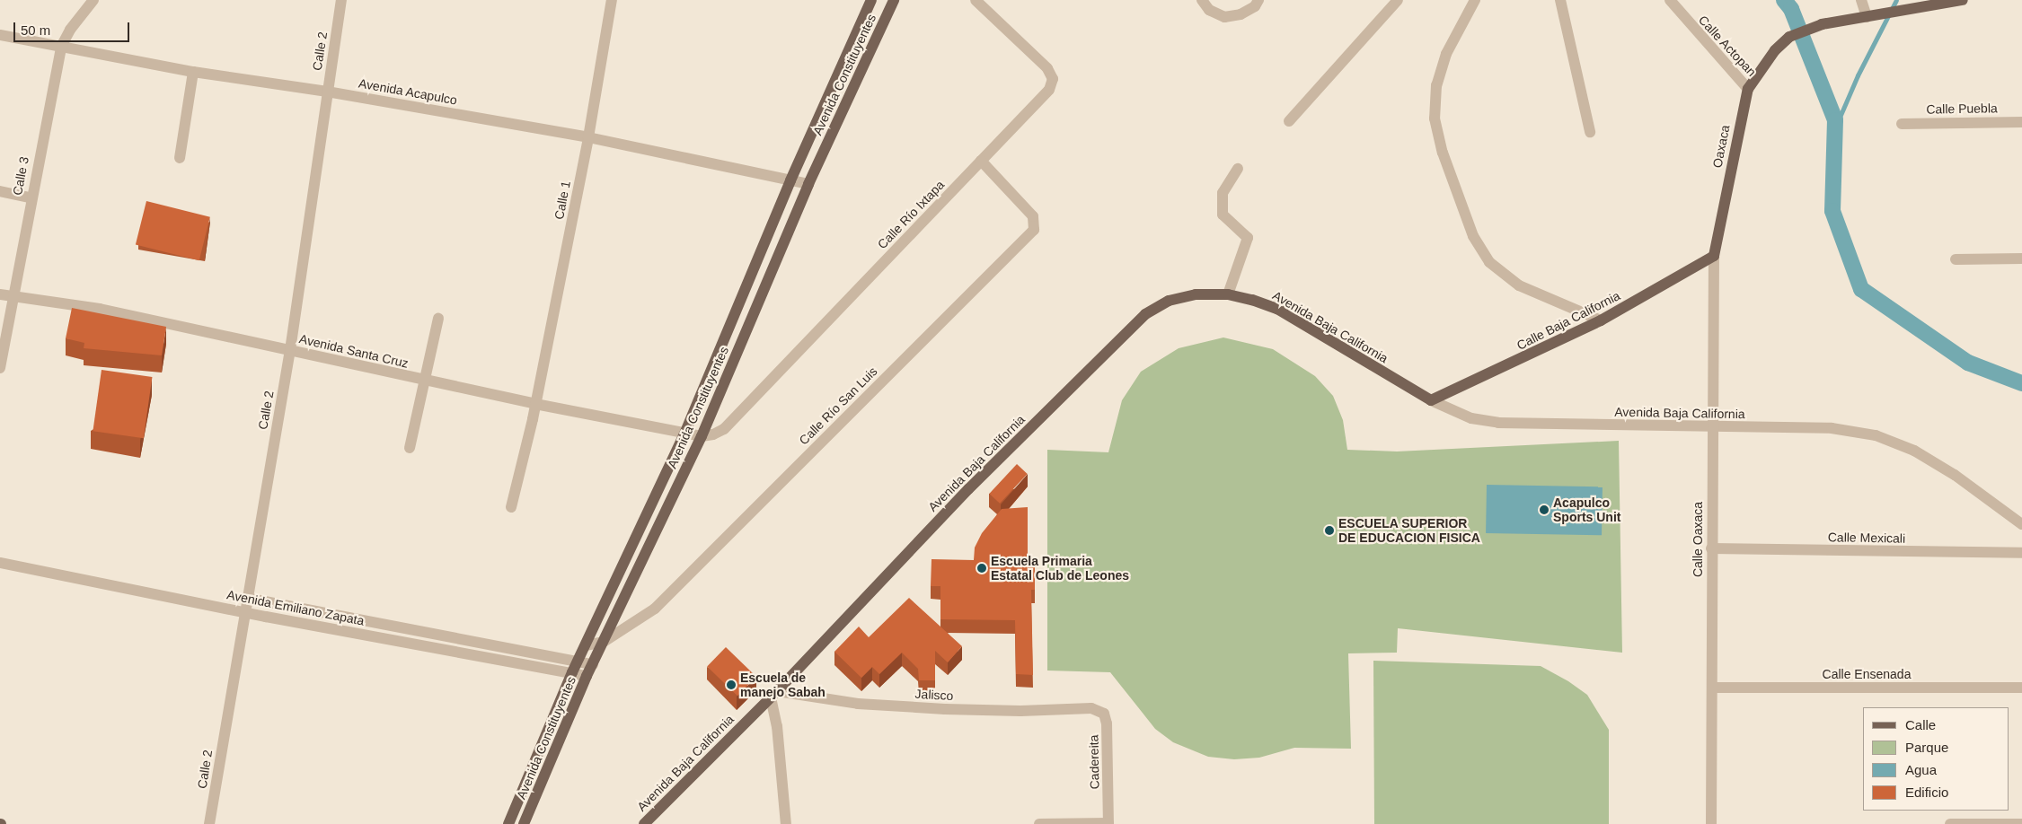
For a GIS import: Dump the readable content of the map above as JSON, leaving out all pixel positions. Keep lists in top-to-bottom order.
{
  "streets": {
    "main road": [
      "Avenida Constituyentes",
      "Oaxaca",
      "Calle Baja California",
      "Avenida Baja California"
    ],
    "street": [
      "Calle Actopan",
      "Calle 2",
      "Avenida Acapulco",
      "Calle Puebla",
      "Calle 3",
      "Calle 1",
      "Calle Río Ixtapa",
      "Avenida Santa Cruz",
      "Calle Río San Luis",
      "Calle Mexicali",
      "Calle Oaxaca",
      "Avenida Emiliano Zapata",
      "Calle Ensenada",
      "Jalisco",
      "Cadereita"
    ]
  },
  "crossings": [
    ["Calle Actopan", "Oaxaca"],
    ["Calle 2", "Avenida Acapulco"],
    ["Calle 2", "Avenida Santa Cruz"],
    ["Calle 2", "Avenida Emiliano Zapata"],
    ["Avenida Constituyentes", "Avenida Acapulco"],
    ["Avenida Constituyentes", "Calle Río Ixtapa"],
    ["Avenida Constituyentes", "Avenida Santa Cruz"],
    ["Avenida Constituyentes", "Calle Río San Luis"],
    ["Avenida Constituyentes", "Avenida Emiliano Zapata"],
    ["Avenida Acapulco", "Calle 3"],
    ["Avenida Acapulco", "Calle 1"],
    ["Oaxaca", "Calle Baja California"],
    ["Oaxaca", "Calle Oaxaca"],
    ["Calle 3", "Avenida Santa Cruz"],
    ["Calle 1", "Avenida Santa Cruz"],
    ["Calle Río Ixtapa", "Avenida Santa Cruz"],
    ["Calle Río Ixtapa", "Calle Río San Luis"],
    ["Calle Baja California", "Avenida Baja California"],
    ["Calle Baja California", "Calle Oaxaca"],
    ["Avenida Baja California", "Calle Oaxaca"],
    ["Avenida Baja California", "Jalisco"],
    ["Calle Mexicali", "Calle Oaxaca"],
    ["Calle Oaxaca", "Calle Ensenada"],
    ["Jalisco", "Cadereita"]
  ],
  "places": [
    "Acapulco Sports Unit",
    "ESCUELA SUPERIOR DE EDUCACION FISICA",
    "Escuela Primaria Estatal Club de Leones",
    "Escuela de manejo Sabah"
  ],
  "legend": [
    "Calle",
    "Parque",
    "Agua",
    "Edificio"
  ],
  "scale_bar": "50 m"
}
